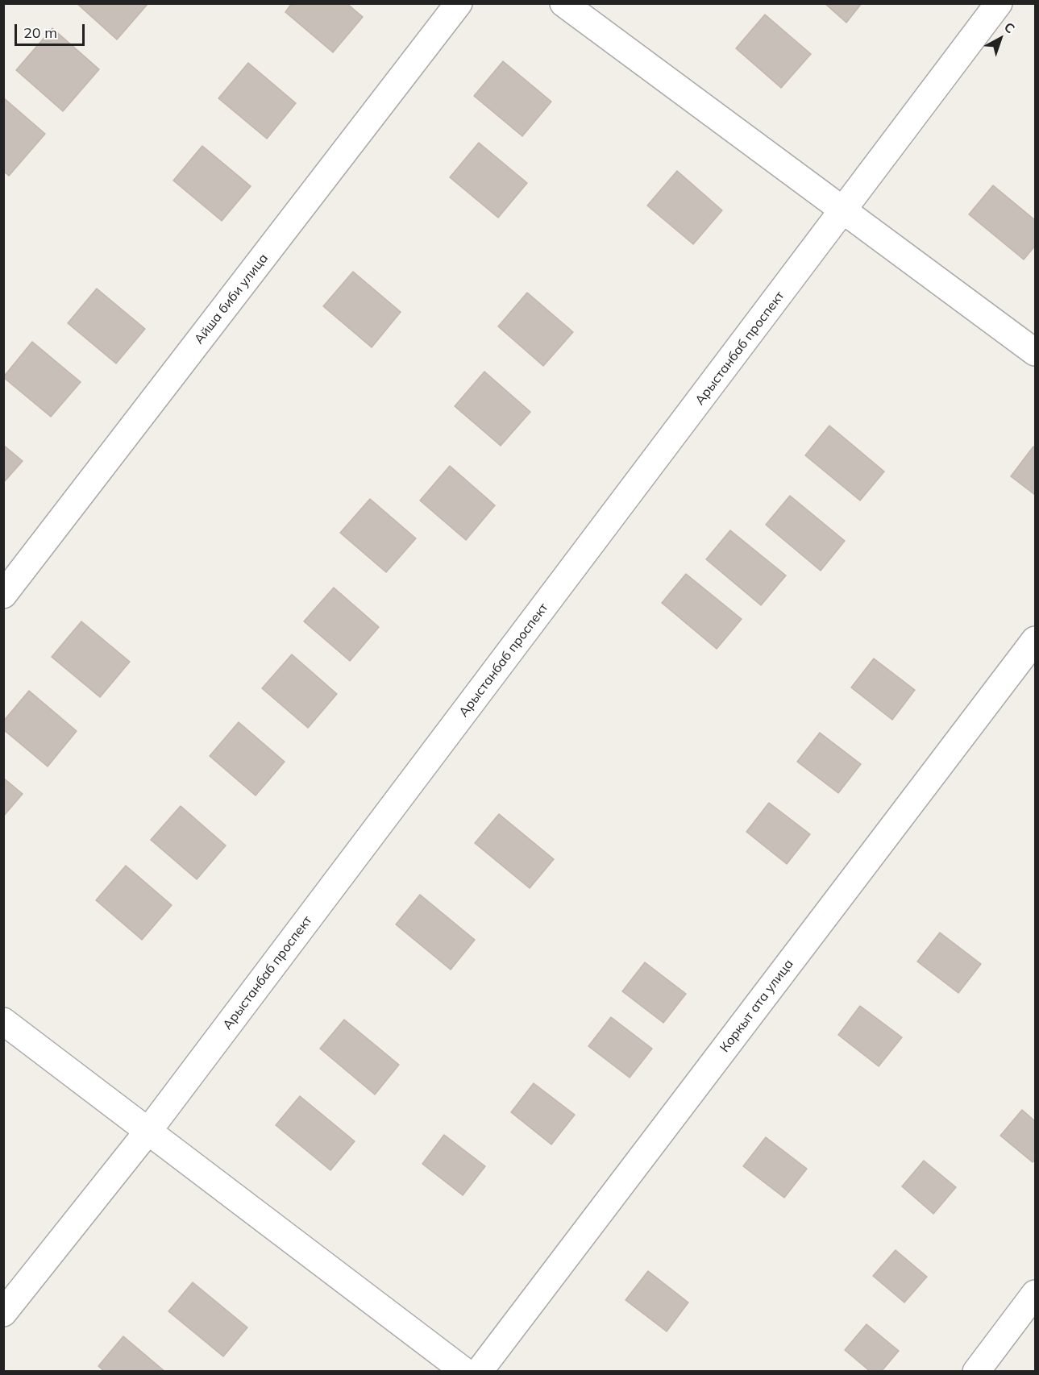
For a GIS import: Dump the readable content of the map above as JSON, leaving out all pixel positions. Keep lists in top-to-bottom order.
{
  "streets": {
    "street": ["Айша биби улица", "Арыстанбаб проспект", "Коркыт ата улица"]
  },
  "scale_bar": "20 m",
  "north": "top right"
}
